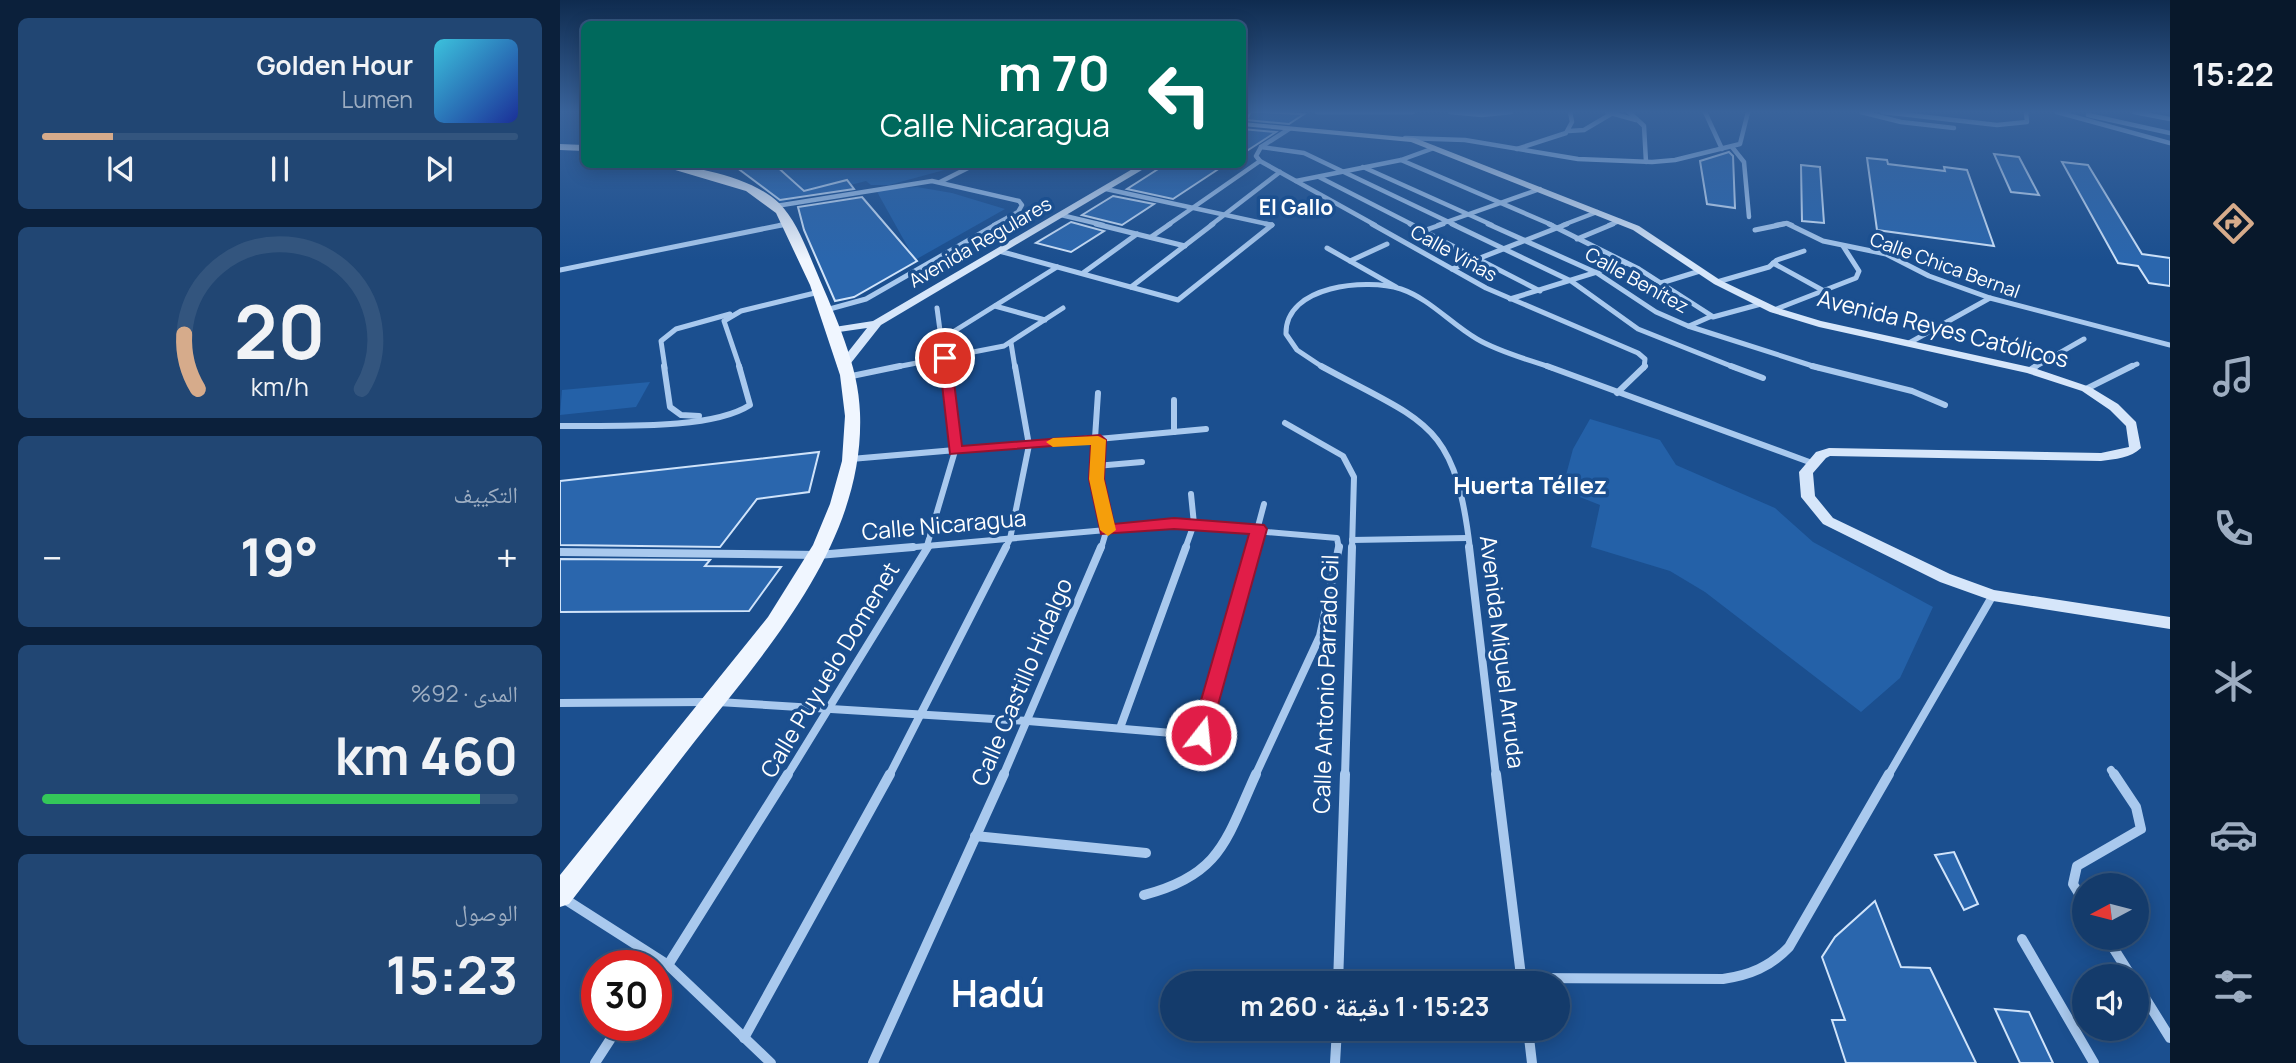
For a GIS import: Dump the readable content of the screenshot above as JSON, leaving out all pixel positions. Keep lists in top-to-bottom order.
{
  "streets": {
    "main road": ["Avenida Regulares", "Avenida Reyes Católicos"],
    "street": [
      "Calle Viñas",
      "Calle Chica Bernal",
      "Calle Benítez",
      "Calle Nicaragua",
      "Avenida Miguel Arruda",
      "Calle Puyuelo Domenet",
      "Calle Castillo Hidalgo",
      "Calle Antonio Parrado Gil"
    ]
  },
  "crossings": [
    ["Calle Viñas", "Avenida Miguel Arruda"],
    ["Avenida Reyes Católicos", "Avenida Miguel Arruda"],
    ["Calle Nicaragua", "Calle Puyuelo Domenet"],
    ["Calle Nicaragua", "Calle Castillo Hidalgo"]
  ],
  "districts": ["El Gallo", "Huerta Téllez", "Hadú"],
  "north": "left",
  "page": {
    "tabs": "15:22",
    "turn": ["70 m", "Calle Nicaragua"],
    "song": ["Golden Hour", "Lumen"],
    "tile": [
      "التكييف",
      ["المدى · 92%", "460 km"],
      ["الوصول", "15:23"]
    ],
    "heat": ["−", "19°", "+"],
    "limit": "30",
    "trip": "15:23 · 1 دقيقة · 260 m",
    "gauge": ["20", "km/h"]
  }
}
